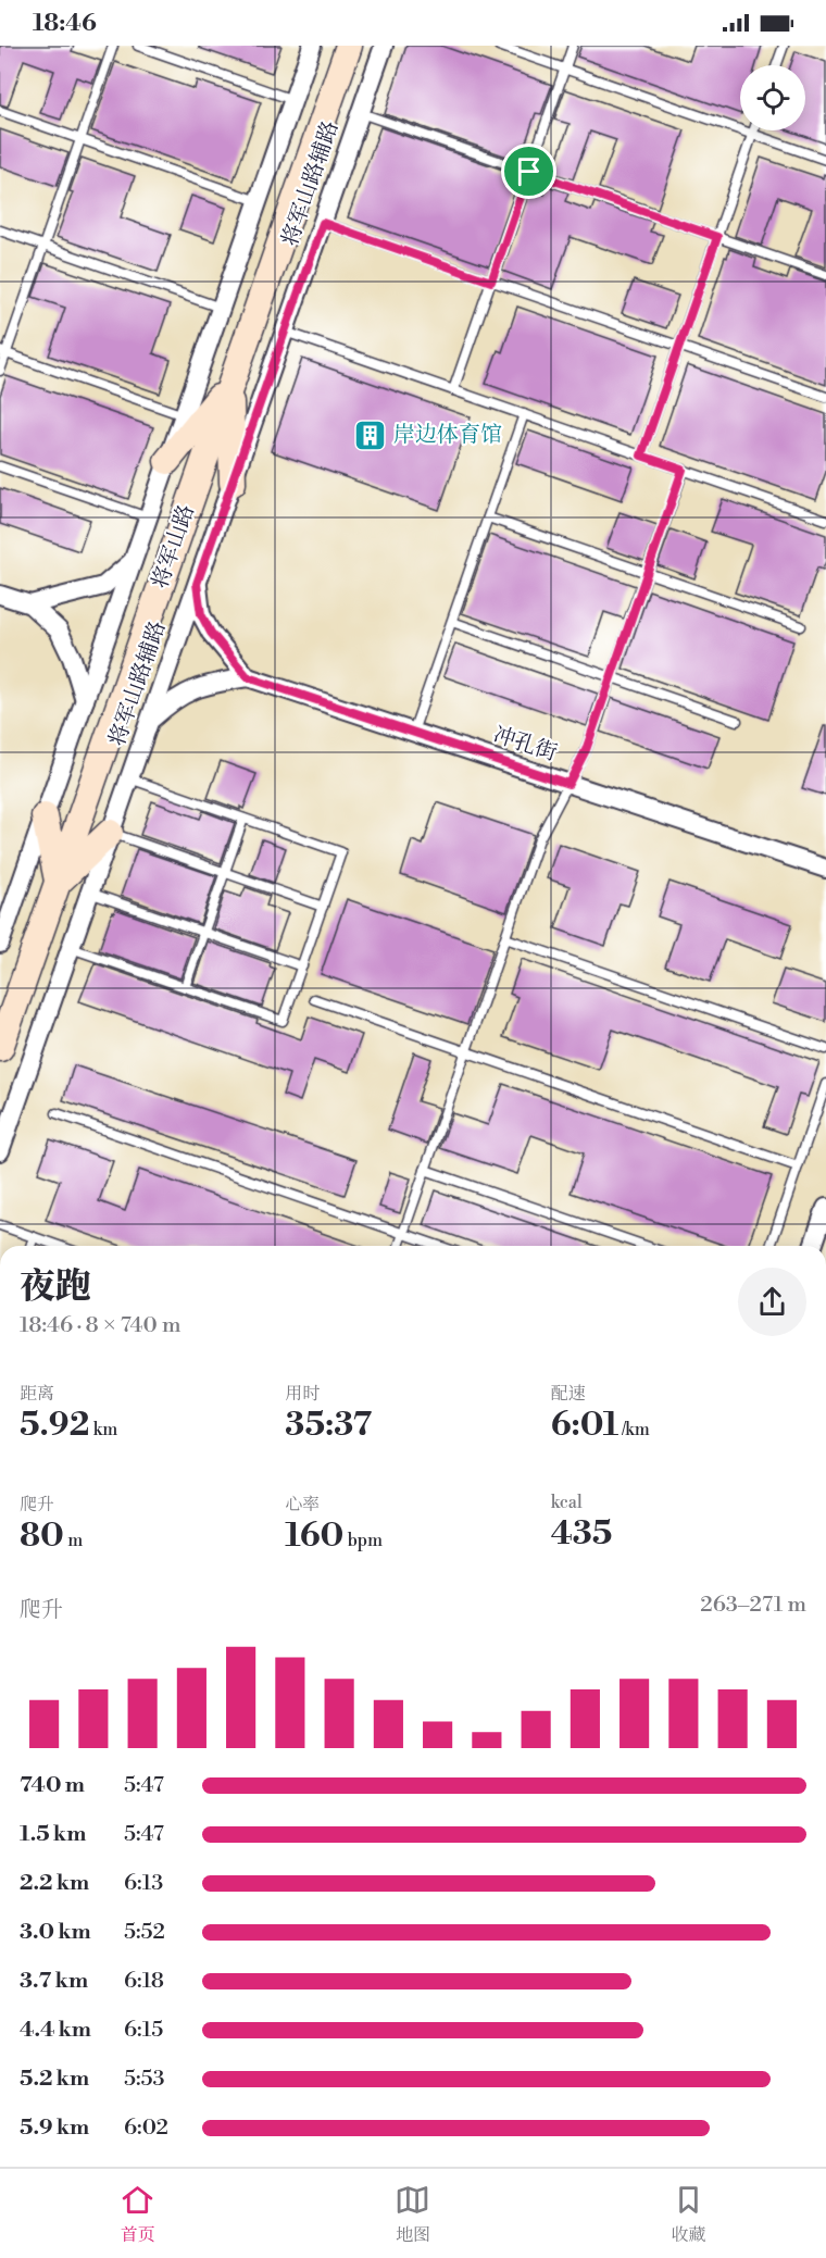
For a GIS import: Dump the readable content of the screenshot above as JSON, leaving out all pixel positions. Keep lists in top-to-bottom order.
{
  "streets": {
    "street": ["将军山路辅路", "将军山路", "冲孔街"]
  },
  "crossings": [
    ["将军山路辅路", "冲孔街"]
  ],
  "places": {
    "building": ["岸边体育馆"]
  },
  "page": {
    "status": "18:46",
    "heading": ["夜跑", "18:46 · 8 × 740 m"],
    "stats": [
      ["距离", "5.92 km"],
      ["用时", "35:37"],
      ["配速", "6:01 /km"],
      ["爬升", "80 m"],
      ["心率", "160 bpm"],
      ["kcal", "435"]
    ],
    "chart": ["爬升", "263–271 m"],
    "list": [
      {
        "name": "740 m",
        "note": "5:47"
      },
      {
        "name": "1.5 km",
        "note": "5:47"
      },
      {
        "name": "2.2 km",
        "note": "6:13"
      },
      {
        "name": "3.0 km",
        "note": "5:52"
      },
      {
        "name": "3.7 km",
        "note": "6:18"
      },
      {
        "name": "4.4 km",
        "note": "6:15"
      },
      {
        "name": "5.2 km",
        "note": "5:53"
      },
      {
        "name": "5.9 km",
        "note": "6:02"
      }
    ],
    "tabs": ["首页", "地图", "收藏"]
  }
}
